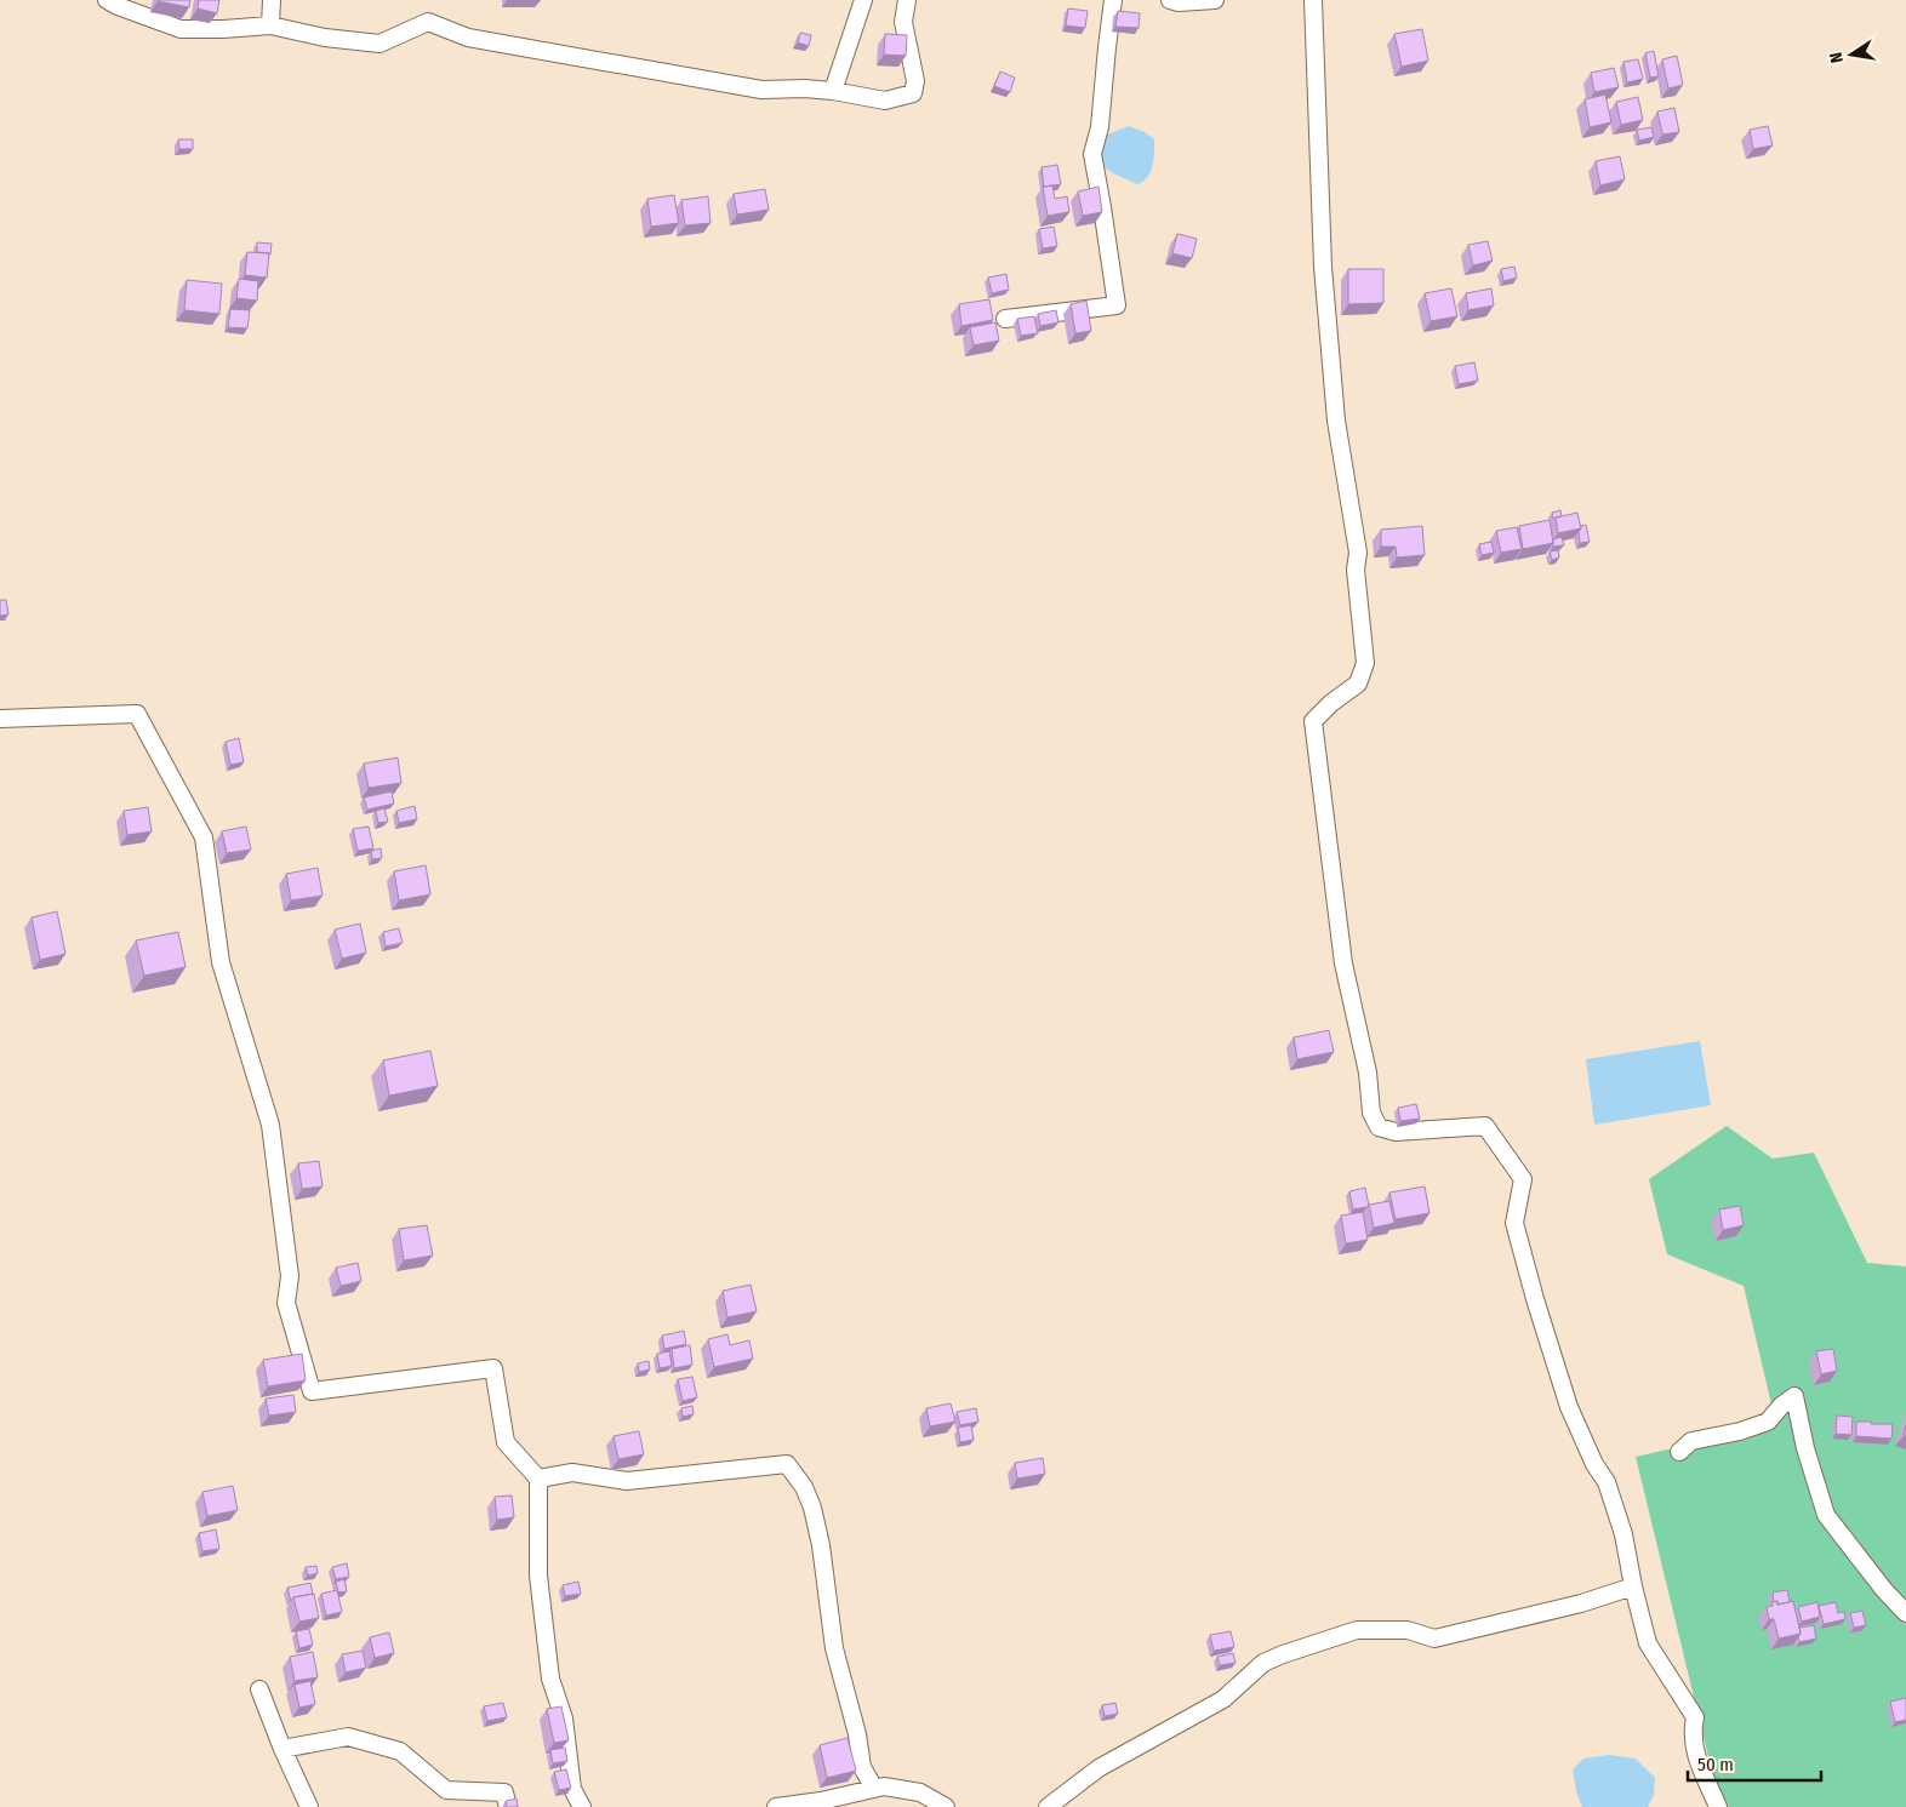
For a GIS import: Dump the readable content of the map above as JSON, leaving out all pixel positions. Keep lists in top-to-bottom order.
{
  "scale_bar": "50 m",
  "north": "left"
}
